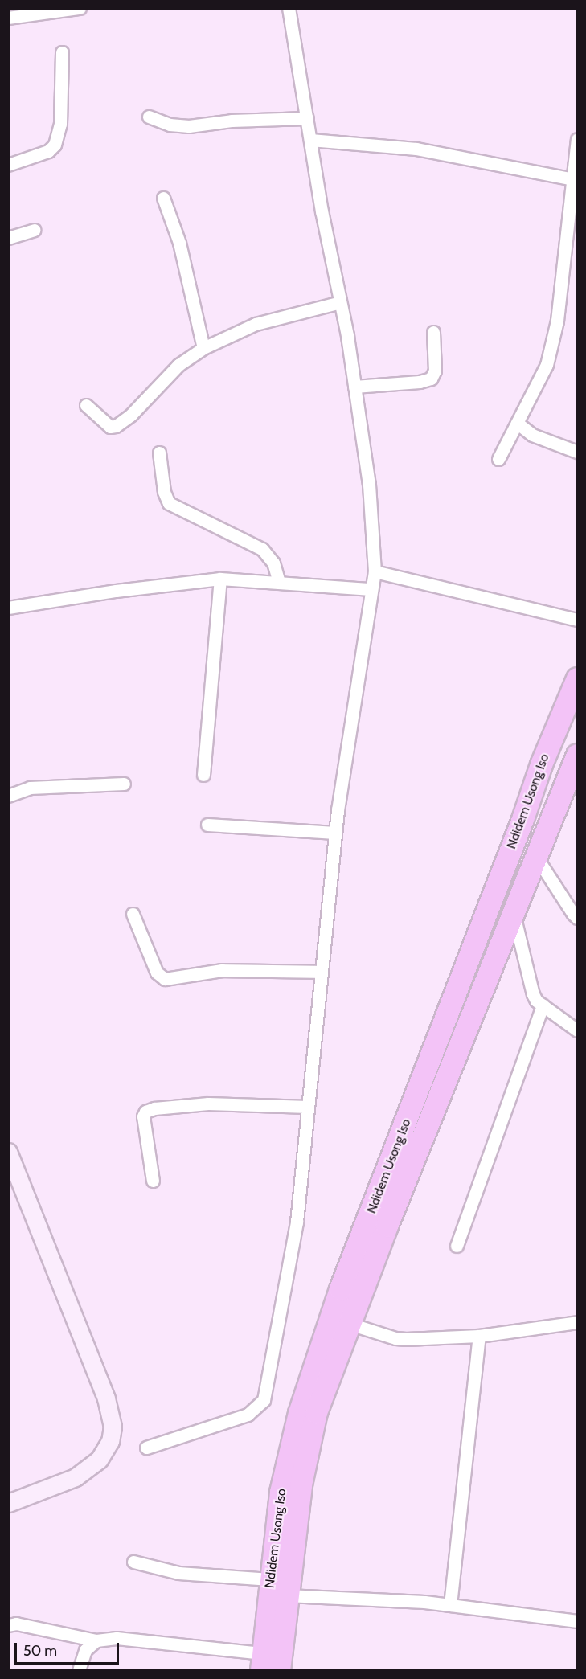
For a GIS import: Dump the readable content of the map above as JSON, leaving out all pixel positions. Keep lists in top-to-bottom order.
{
  "streets": {
    "highway": ["Ndidem Usong Iso"]
  },
  "scale_bar": "50 m"
}
